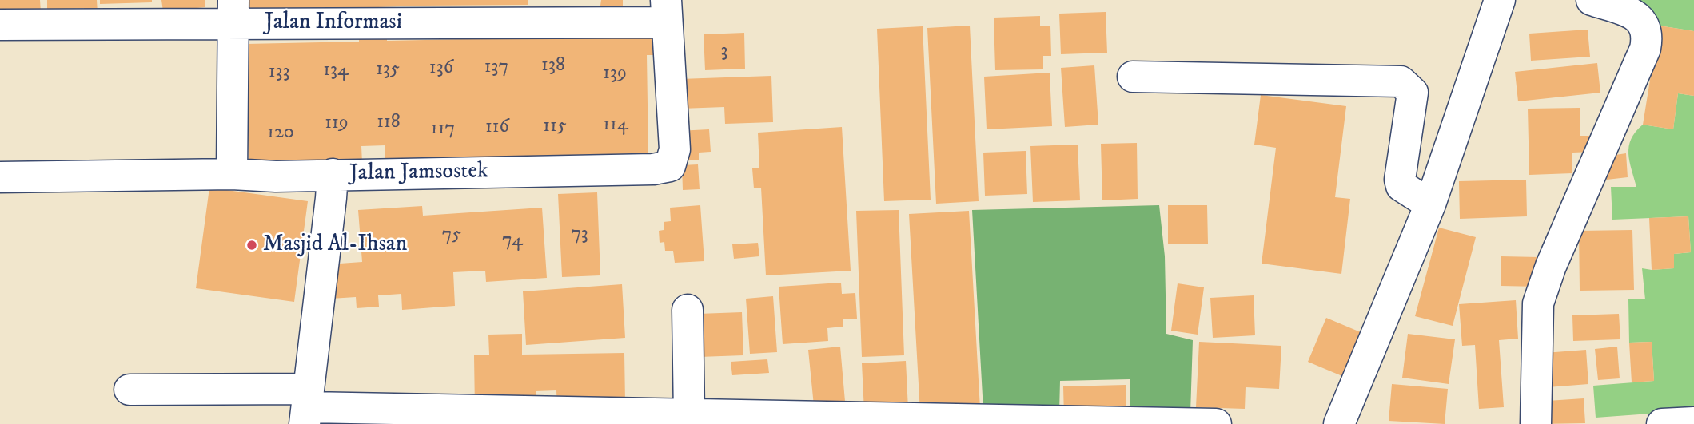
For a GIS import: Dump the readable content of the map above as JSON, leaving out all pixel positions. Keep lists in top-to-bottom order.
{
  "streets": {
    "street": ["Jalan Informasi", "Jalan Jamsostek"]
  },
  "crossings": [
    ["Jalan Informasi", "Jalan Jamsostek"]
  ],
  "places": ["Masjid Al-Ihsan"],
  "house_numbers": [
    "3",
    "138",
    "137",
    "136",
    "135",
    "134",
    "133",
    "139",
    "118",
    "119",
    "114",
    "115",
    "116",
    "117",
    "120",
    "73",
    "75",
    "74"
  ]
}
